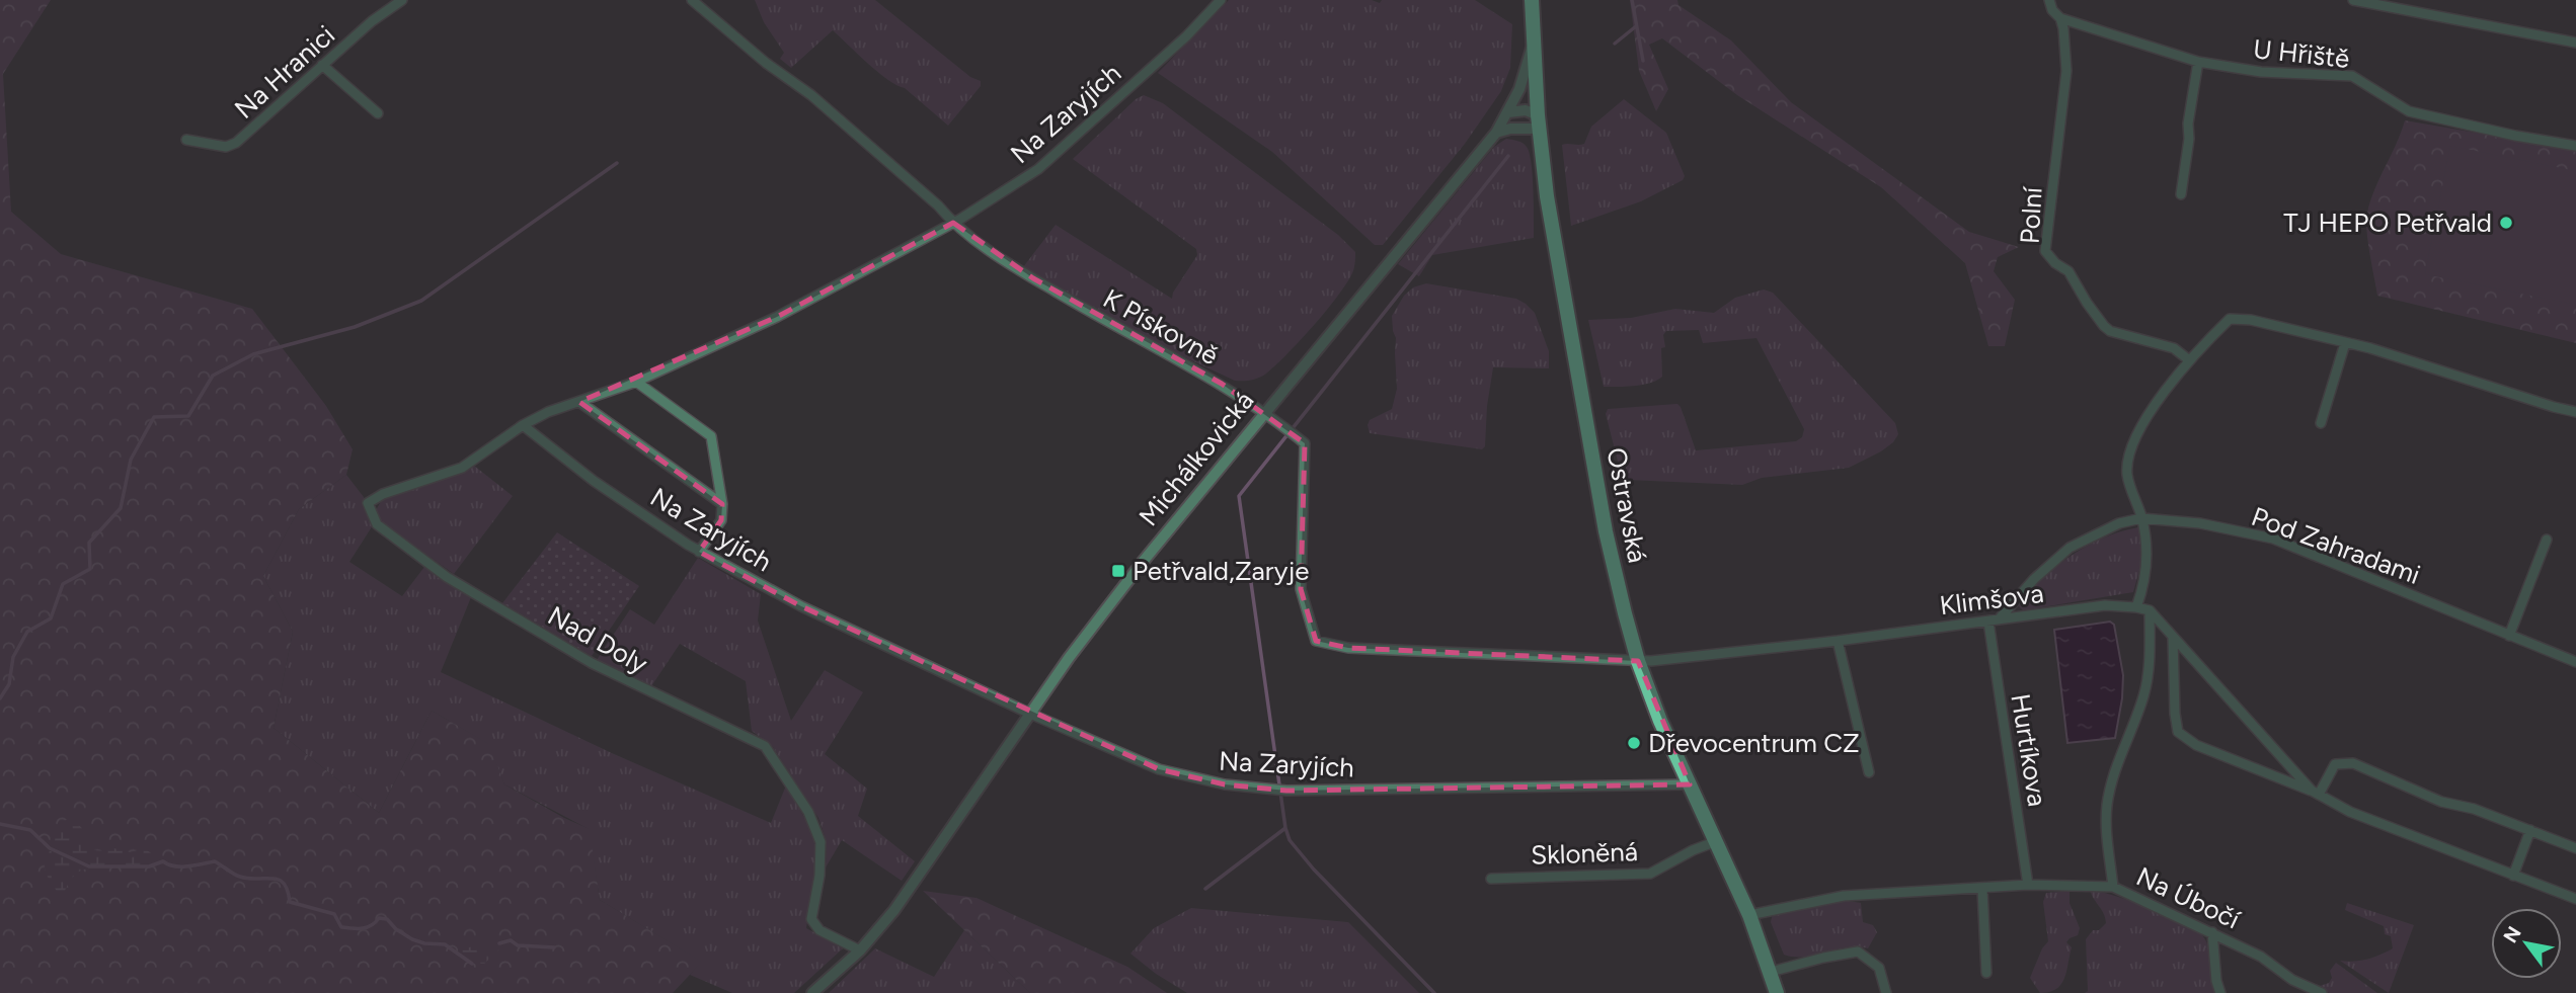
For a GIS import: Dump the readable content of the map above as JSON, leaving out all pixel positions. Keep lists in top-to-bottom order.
{
  "streets": {
    "main road": ["Ostravská"],
    "street": [
      "U Hřiště",
      "Na Hranici",
      "Na Zaryjích",
      "Polní",
      "K Pískovně",
      "Michálkovická",
      "Pod Zahradami",
      "Klimšova",
      "Nad Doly",
      "Hurtíkova",
      "Skloněná",
      "Na Úbočí"
    ]
  },
  "crossings": [
    ["U Hřiště", "Polní"],
    ["Na Zaryjích", "K Pískovně"],
    ["Na Zaryjích", "Michálkovická"],
    ["Na Zaryjích", "Ostravská"],
    ["Na Zaryjích", "Nad Doly"],
    ["K Pískovně", "Michálkovická"],
    ["K Pískovně", "Ostravská"],
    ["K Pískovně", "Klimšova"],
    ["Michálkovická", "Ostravská"],
    ["Michálkovická", "Nad Doly"],
    ["Ostravská", "Klimšova"],
    ["Ostravská", "Skloněná"],
    ["Ostravská", "Na Úbočí"],
    ["Klimšova", "Hurtíkova"],
    ["Hurtíkova", "Na Úbočí"]
  ],
  "places": {
    "other": ["TJ HEPO Petřvald", "Dřevocentrum CZ"],
    "transit": ["Petřvald,Zaryje"]
  },
  "north": "top left"
}
